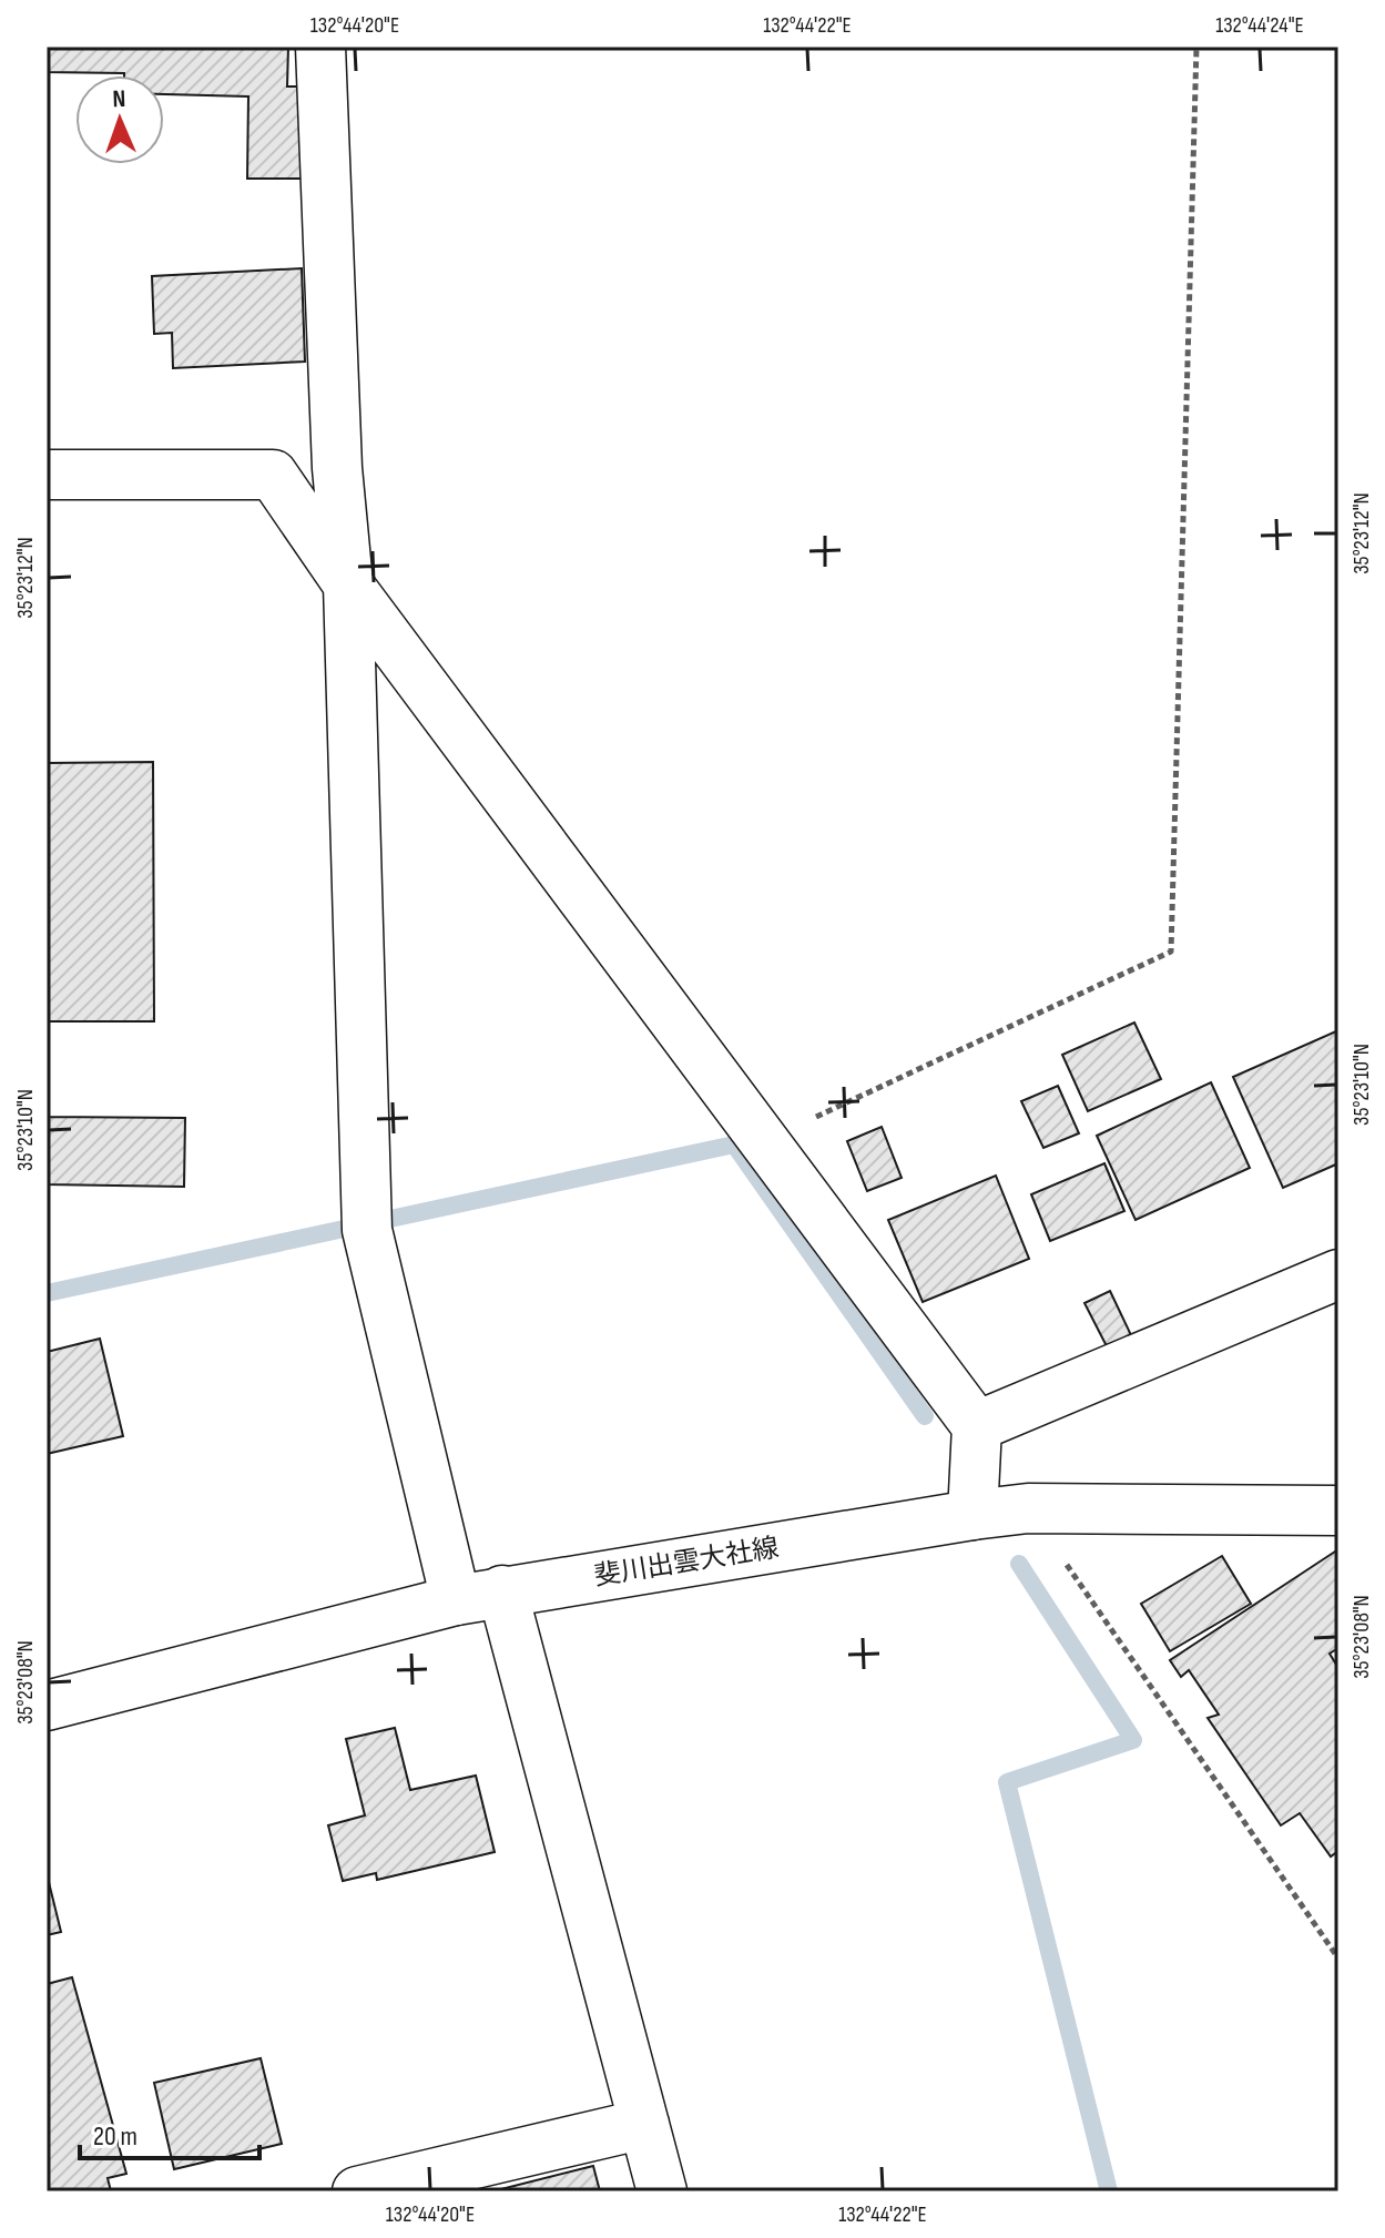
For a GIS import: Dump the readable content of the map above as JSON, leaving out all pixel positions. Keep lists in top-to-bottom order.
{
  "streets": {
    "street": ["斐川出雲大社線"]
  },
  "scale_bar": "20 m",
  "north": "top",
  "coordinates": [
    "132°44'20\"E",
    "132°44'22\"E",
    "132°44'24\"E",
    "35°23'12\"N",
    "35°23'10\"N",
    "35°23'08\"N"
  ]
}
